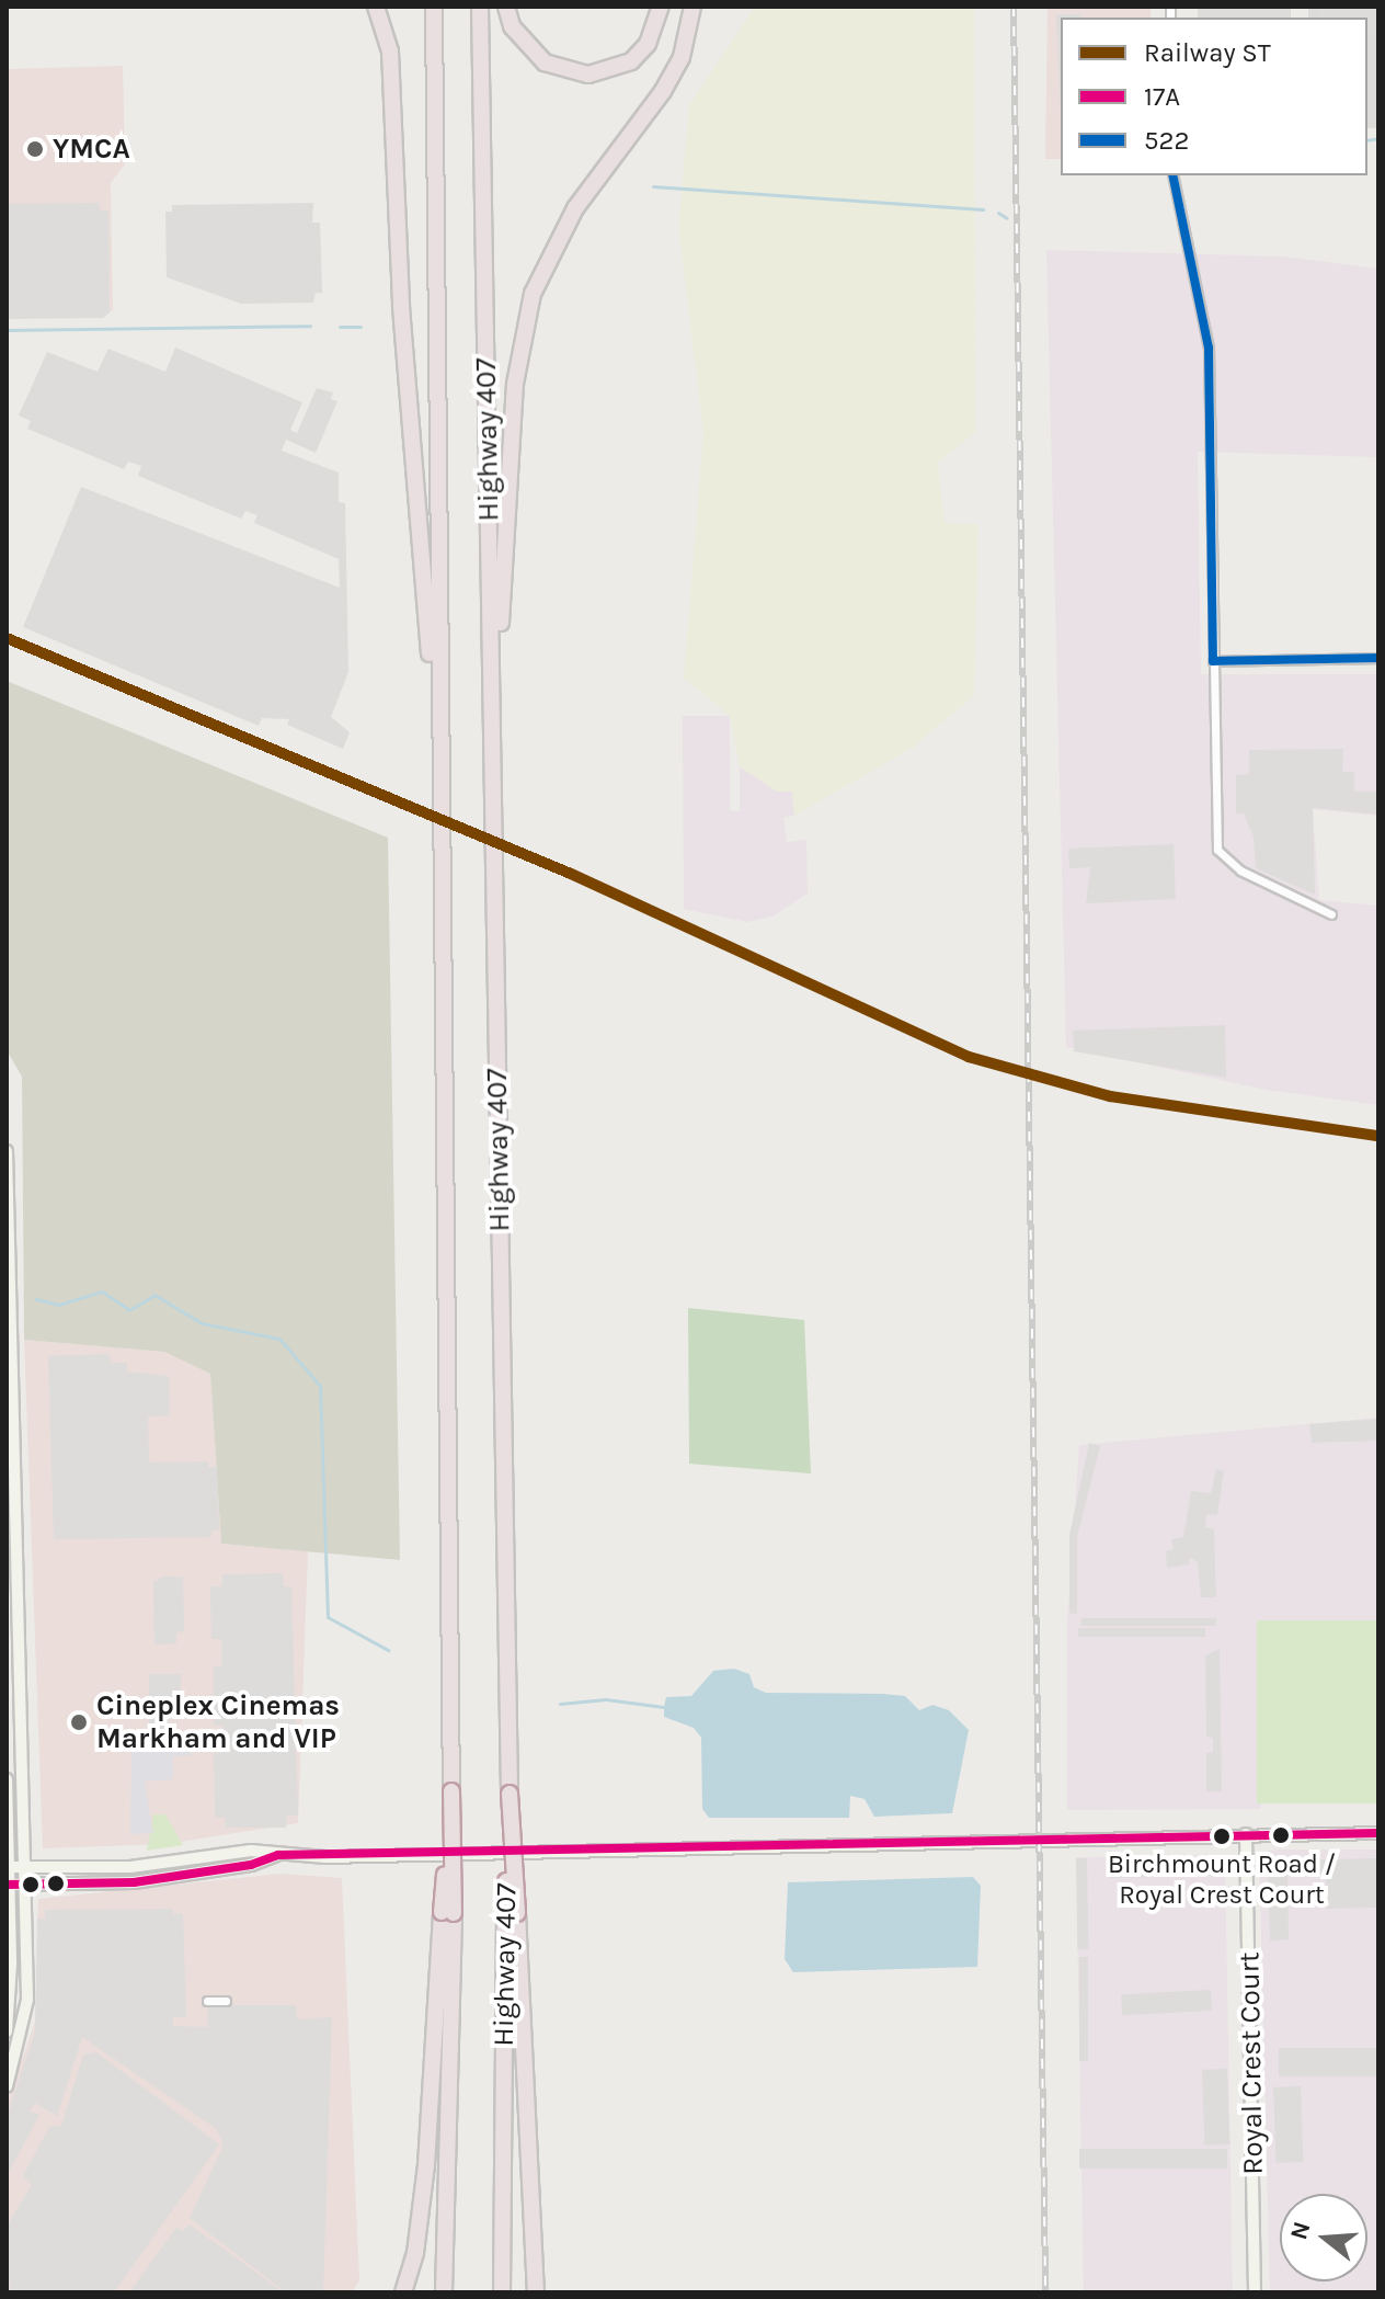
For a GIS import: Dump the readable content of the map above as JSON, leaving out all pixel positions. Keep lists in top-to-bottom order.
{
  "streets": {
    "highway": ["Highway 407"],
    "main road": ["Royal Crest Court"]
  },
  "places": ["YMCA", "Cineplex Cinemas Markham and VIP", "Birchmount Road / Royal Crest Court"],
  "lines": ["transit line 522", "rail line ST", "transit line 17A"],
  "legend": ["Railway ST", "17A", "522"],
  "north": "left"
}
